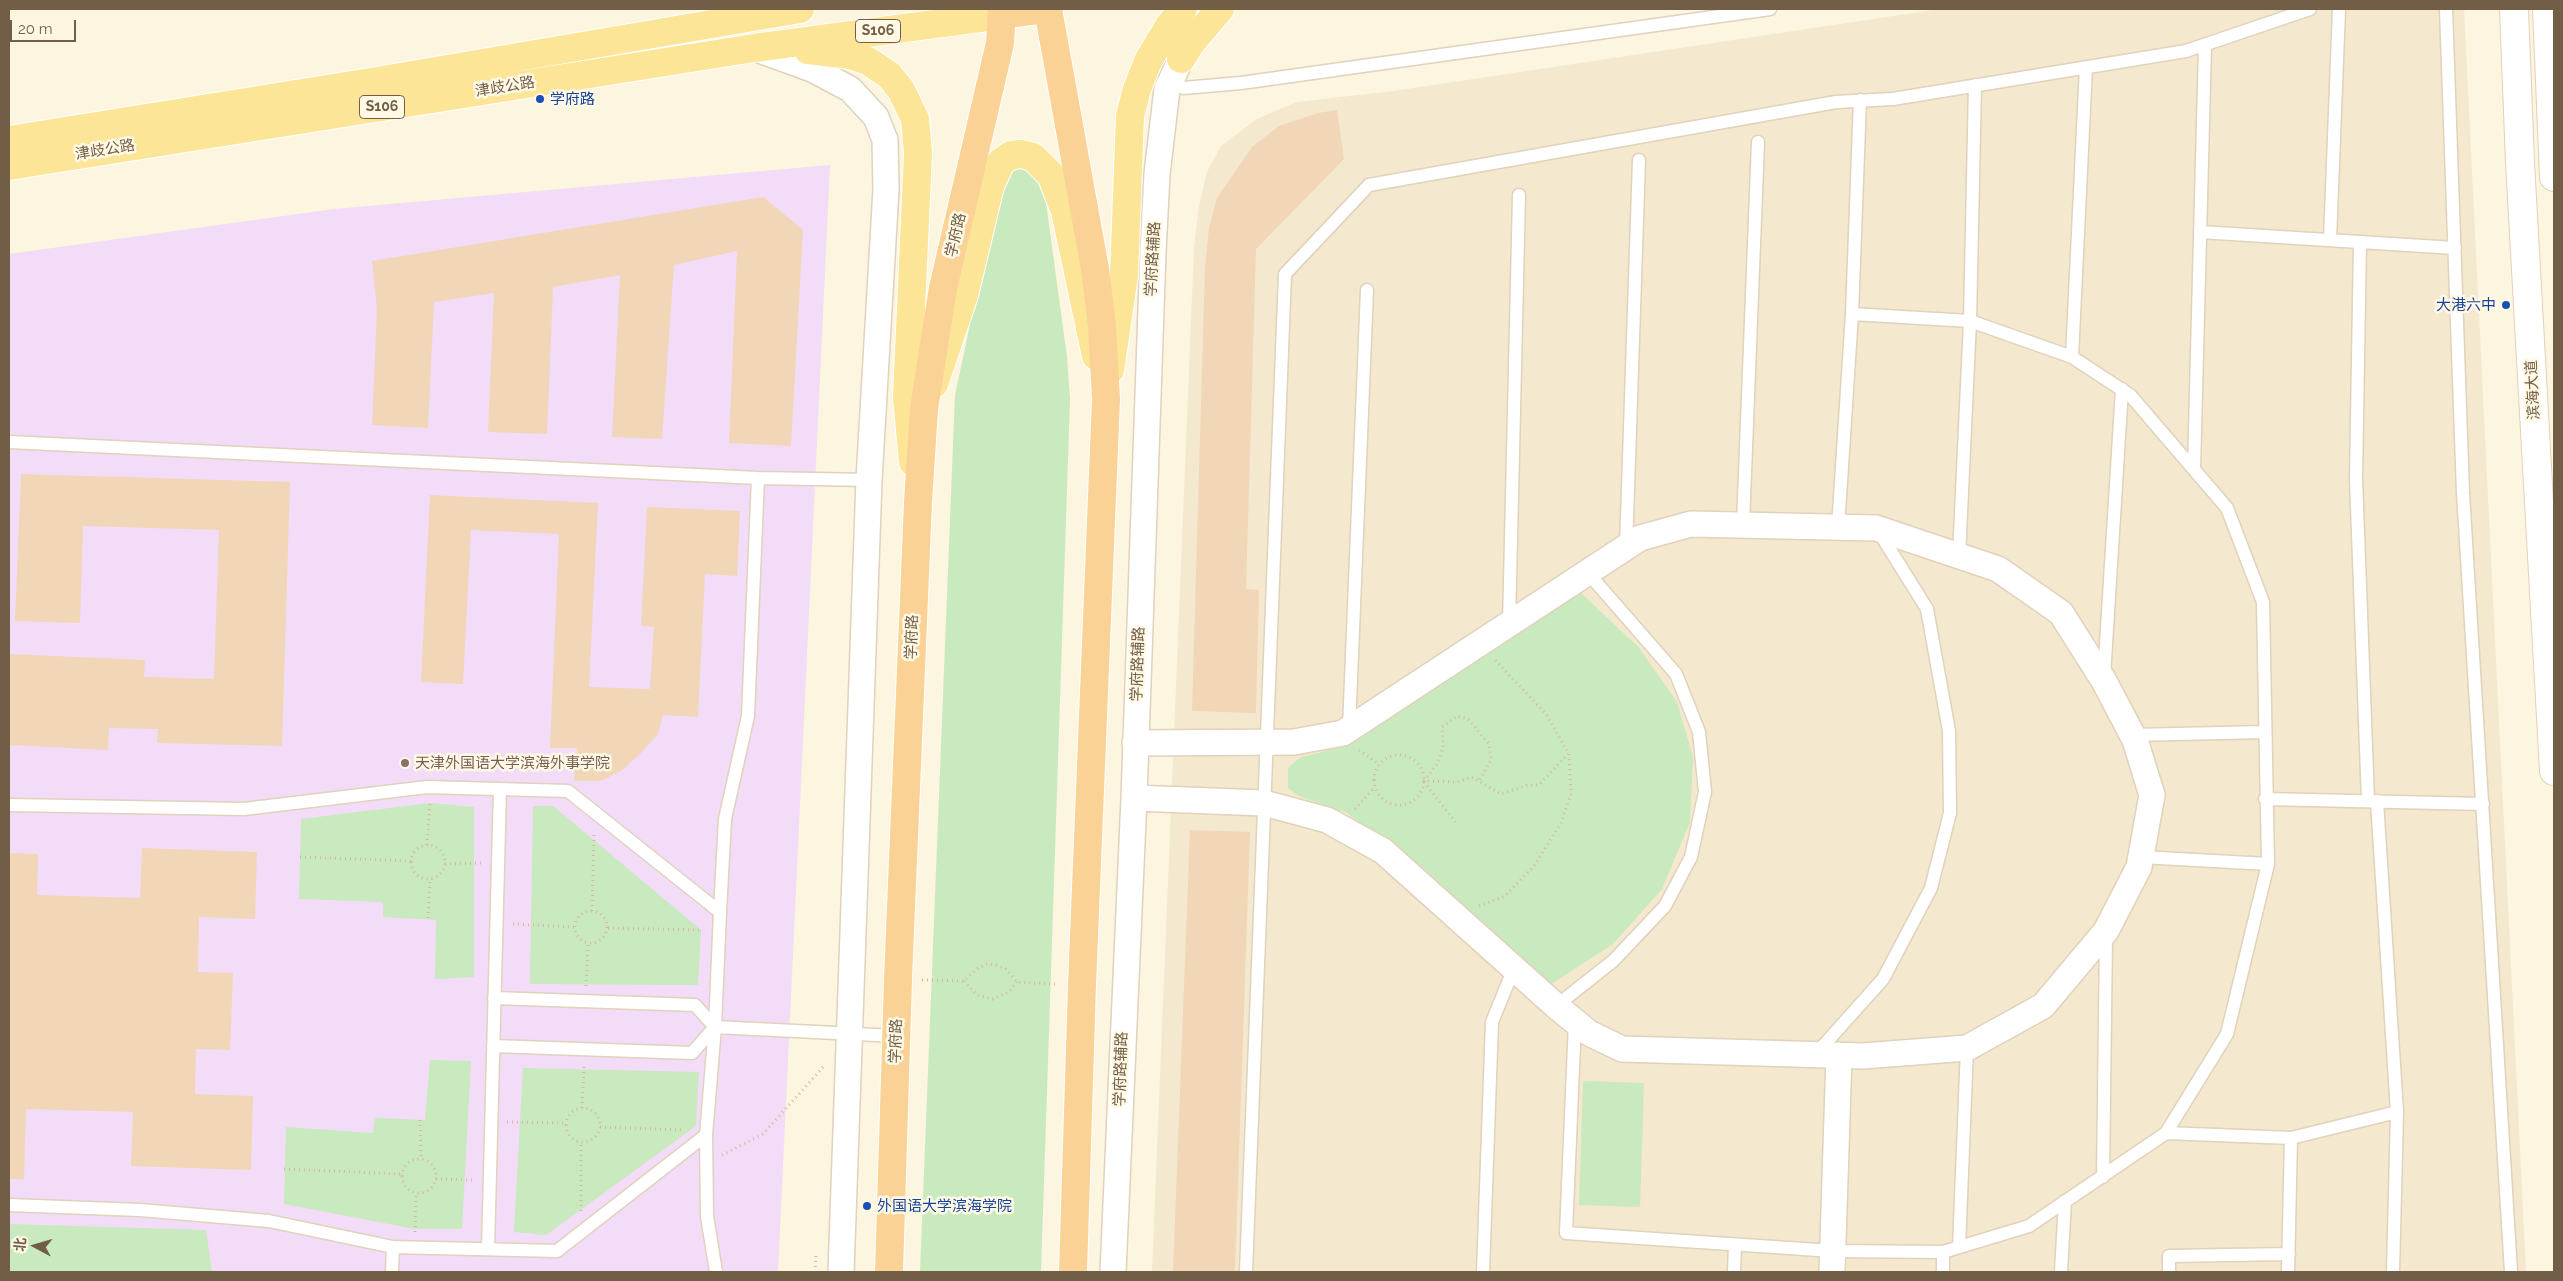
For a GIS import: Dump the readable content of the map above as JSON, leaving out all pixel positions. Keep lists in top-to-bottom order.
{
  "streets": {
    "highway": ["S106", "学府路"],
    "main road": ["津歧公路", "滨海大道"],
    "street": ["学府路辅路"]
  },
  "crossings": [
    ["S106", "津歧公路"],
    ["S106", "学府路"],
    ["津歧公路", "学府路"]
  ],
  "places": [
    "学府路",
    "大港六中",
    "天津外国语大学滨海外事学院",
    "外国语大学滨海学院"
  ],
  "scale_bar": "20 m",
  "north": "left"
}
